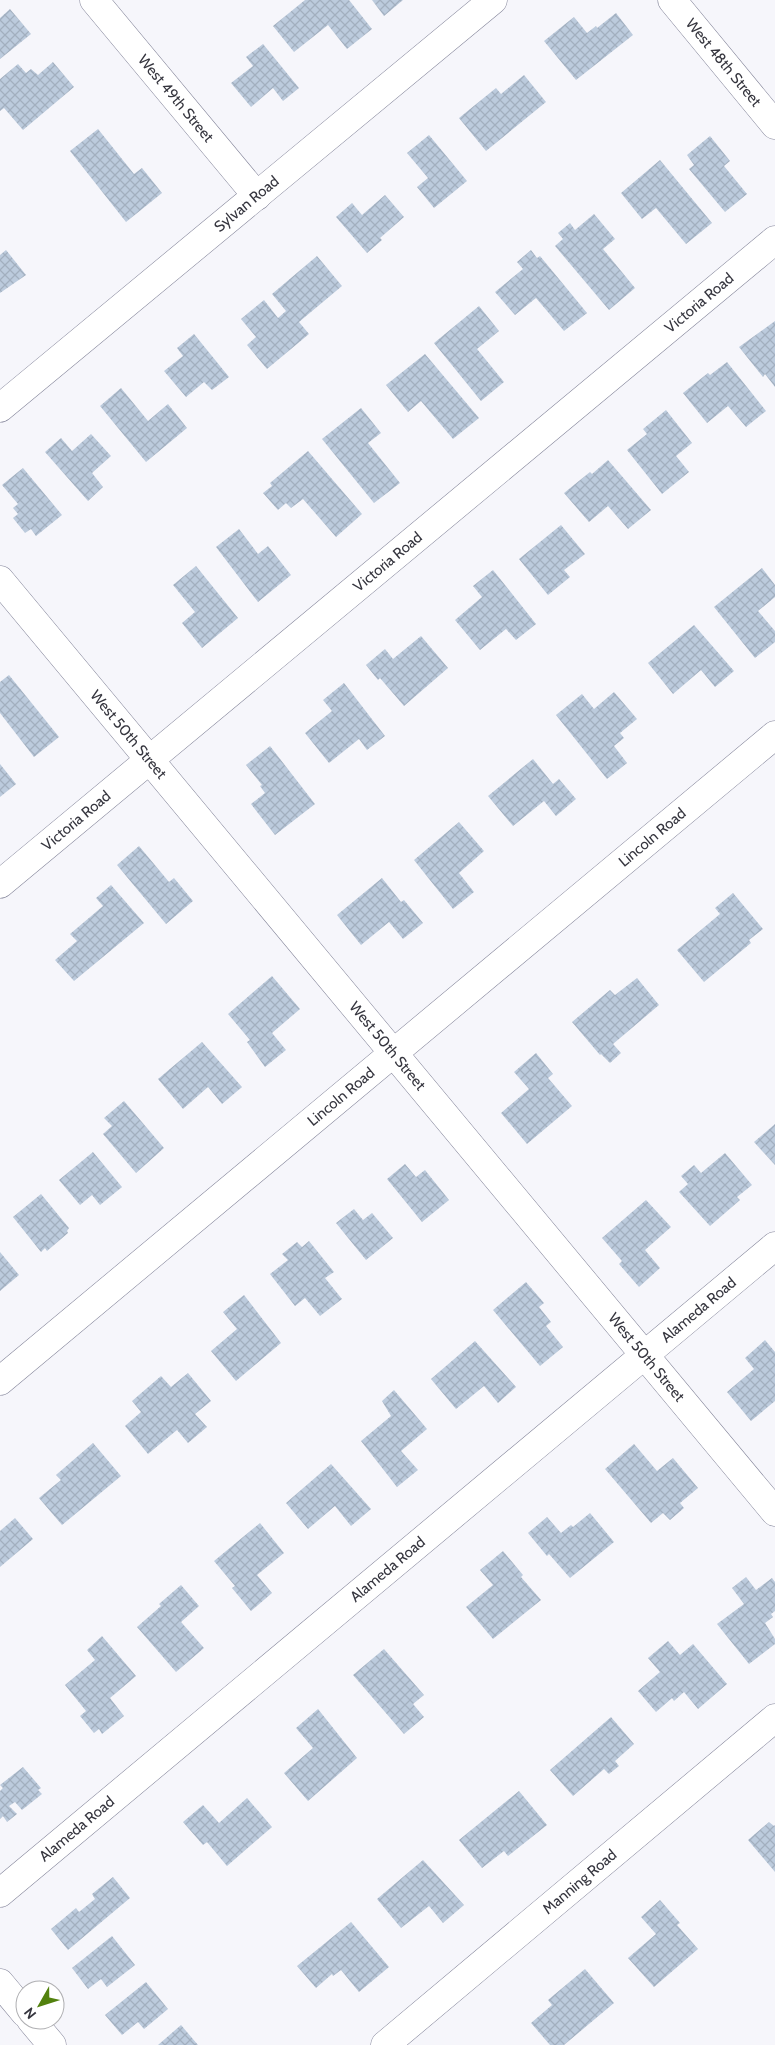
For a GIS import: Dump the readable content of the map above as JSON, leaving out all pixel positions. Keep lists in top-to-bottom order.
{
  "streets": {
    "street": [
      "West 48th Street",
      "West 49th Street",
      "Sylvan Road",
      "Victoria Road",
      "West 50th Street",
      "Lincoln Road",
      "Alameda Road",
      "Manning Road"
    ]
  },
  "crossings": [
    ["West 49th Street", "Sylvan Road"],
    ["Victoria Road", "West 50th Street"],
    ["West 50th Street", "Lincoln Road"],
    ["West 50th Street", "Alameda Road"]
  ],
  "north": "bottom left"
}
